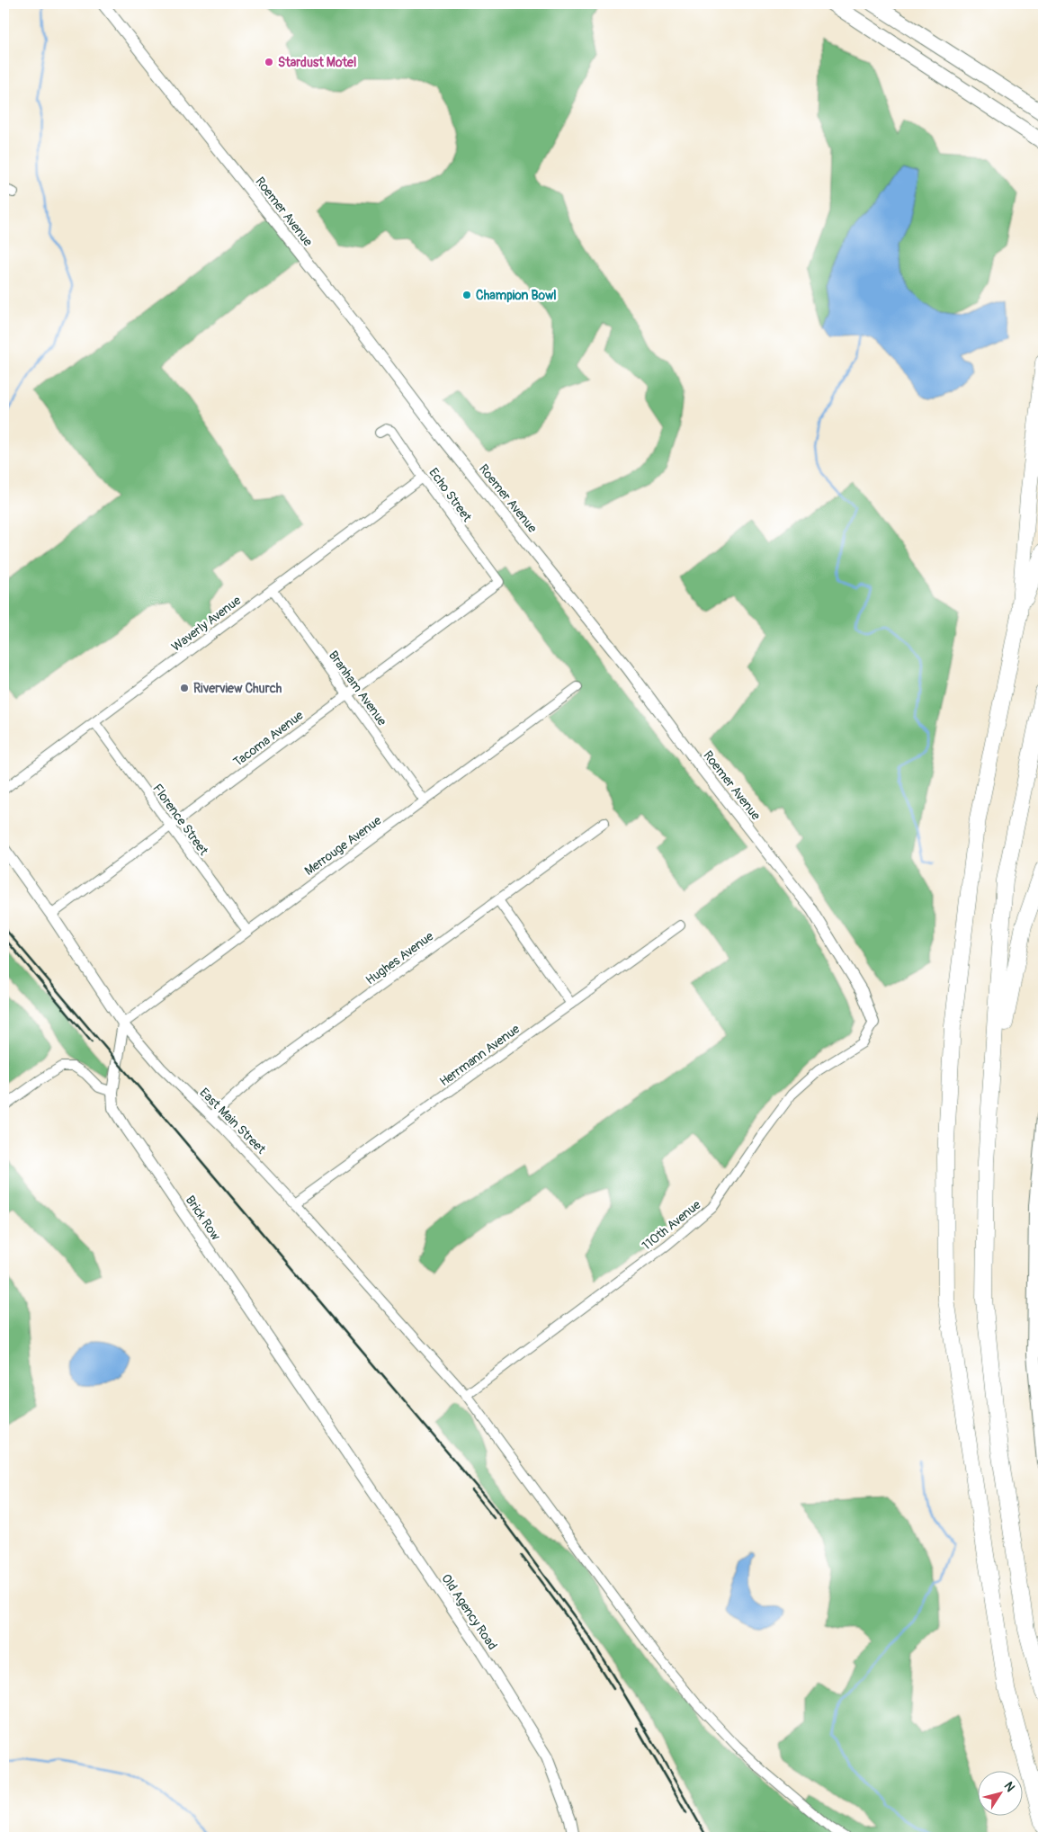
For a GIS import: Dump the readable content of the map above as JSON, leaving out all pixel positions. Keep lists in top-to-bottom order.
{
  "streets": {
    "street": [
      "Roemer Avenue",
      "Echo Street",
      "Waverly Avenue",
      "Branham Avenue",
      "Tacoma Avenue",
      "Florence Street",
      "Merrouge Avenue",
      "Hughes Avenue",
      "Herrmann Avenue",
      "East Main Street",
      "Brick Row",
      "110th Avenue",
      "Old Agency Road"
    ]
  },
  "crossings": [
    ["Roemer Avenue", "110th Avenue"],
    ["Echo Street", "Waverly Avenue"],
    ["Echo Street", "Tacoma Avenue"],
    ["Waverly Avenue", "Branham Avenue"],
    ["Waverly Avenue", "Florence Street"],
    ["Branham Avenue", "Tacoma Avenue"],
    ["Branham Avenue", "Merrouge Avenue"],
    ["Tacoma Avenue", "Florence Street"],
    ["Tacoma Avenue", "East Main Street"],
    ["Florence Street", "Merrouge Avenue"],
    ["Merrouge Avenue", "East Main Street"],
    ["Merrouge Avenue", "Brick Row"],
    ["Hughes Avenue", "East Main Street"],
    ["Herrmann Avenue", "East Main Street"],
    ["East Main Street", "Brick Row"],
    ["East Main Street", "110th Avenue"],
    ["Brick Row", "Old Agency Road"]
  ],
  "places": ["Stardust Motel", "Champion Bowl", "Riverview Church"],
  "north": "top right"
}
